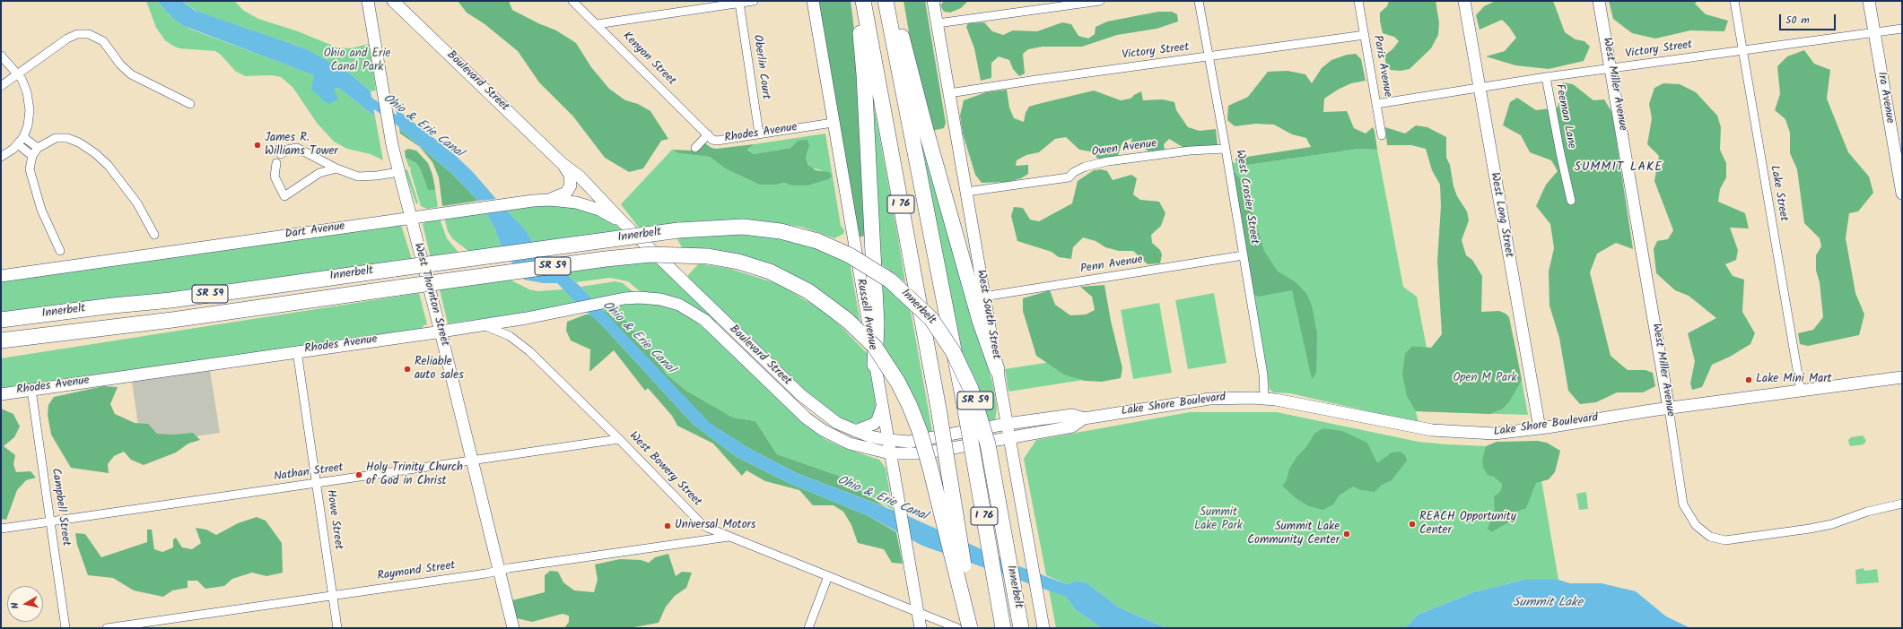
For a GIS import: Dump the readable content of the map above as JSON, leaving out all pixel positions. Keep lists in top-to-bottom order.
{
  "streets": {
    "highway": ["I 76", "Innerbelt", "SR 59"],
    "main road": [
      "Boulevard Street",
      "West Miller Avenue",
      "Ira Avenue",
      "Rhodes Avenue",
      "West Long Street",
      "Dart Avenue",
      "West Thornton Street",
      "Russell Avenue",
      "West South Street",
      "Lake Shore Boulevard"
    ],
    "street": [
      "Victory Street",
      "Kenyon Street",
      "Paris Avenue",
      "Oberlin Court",
      "Feeman Lane",
      "Owen Avenue",
      "Lake Street",
      "West Crosier Street",
      "Penn Avenue",
      "West Bowery Street",
      "Nathan Street",
      "Campbell Street",
      "Howe Street",
      "Raymond Street"
    ]
  },
  "crossings": [
    ["Victory Street", "Paris Avenue"],
    ["Victory Street", "West Miller Avenue"],
    ["Victory Street", "Ira Avenue"],
    ["Victory Street", "Feeman Lane"],
    ["Victory Street", "Lake Street"],
    ["Victory Street", "West Crosier Street"],
    ["Victory Street", "West Long Street"],
    ["Victory Street", "West South Street"],
    ["Kenyon Street", "Rhodes Avenue"],
    ["Oberlin Court", "Rhodes Avenue"],
    ["Boulevard Street", "Rhodes Avenue"],
    ["Boulevard Street", "Dart Avenue"],
    ["Boulevard Street", "Russell Avenue"],
    ["Boulevard Street", "West South Street"],
    ["Boulevard Street", "Lake Shore Boulevard"],
    ["West Miller Avenue", "Lake Shore Boulevard"],
    ["Rhodes Avenue", "West Thornton Street"],
    ["Rhodes Avenue", "Russell Avenue"],
    ["Rhodes Avenue", "West Bowery Street"],
    ["Rhodes Avenue", "Campbell Street"],
    ["Rhodes Avenue", "Howe Street"],
    ["Owen Avenue", "West Crosier Street"],
    ["Owen Avenue", "West South Street"],
    ["Lake Street", "Lake Shore Boulevard"],
    ["West Crosier Street", "Penn Avenue"],
    ["West Crosier Street", "Lake Shore Boulevard"],
    ["West Long Street", "Lake Shore Boulevard"],
    ["Dart Avenue", "West Thornton Street"],
    ["Penn Avenue", "West South Street"],
    ["West Thornton Street", "Nathan Street"],
    ["West Thornton Street", "Raymond Street"],
    ["Russell Avenue", "West Bowery Street"],
    ["West South Street", "Lake Shore Boulevard"],
    ["West Bowery Street", "Nathan Street"],
    ["West Bowery Street", "Raymond Street"],
    ["Nathan Street", "Campbell Street"],
    ["Nathan Street", "Howe Street"],
    ["Howe Street", "Raymond Street"]
  ],
  "districts": ["SUMMIT LAKE"],
  "water": ["Ohio & Erie Canal", "Summit Lake"],
  "parks": ["Ohio and Erie Canal Park", "Open M Park", "Summit Lake Park"],
  "places": [
    "James R. Williams Tower",
    "Reliable auto sales",
    "Lake Mini Mart",
    "Holy Trinity Church of God in Christ",
    "REACH Opportunity Center",
    "Universal Motors",
    "Summit Lake Community Center"
  ],
  "scale_bar": "50 m",
  "north": "left"
}
